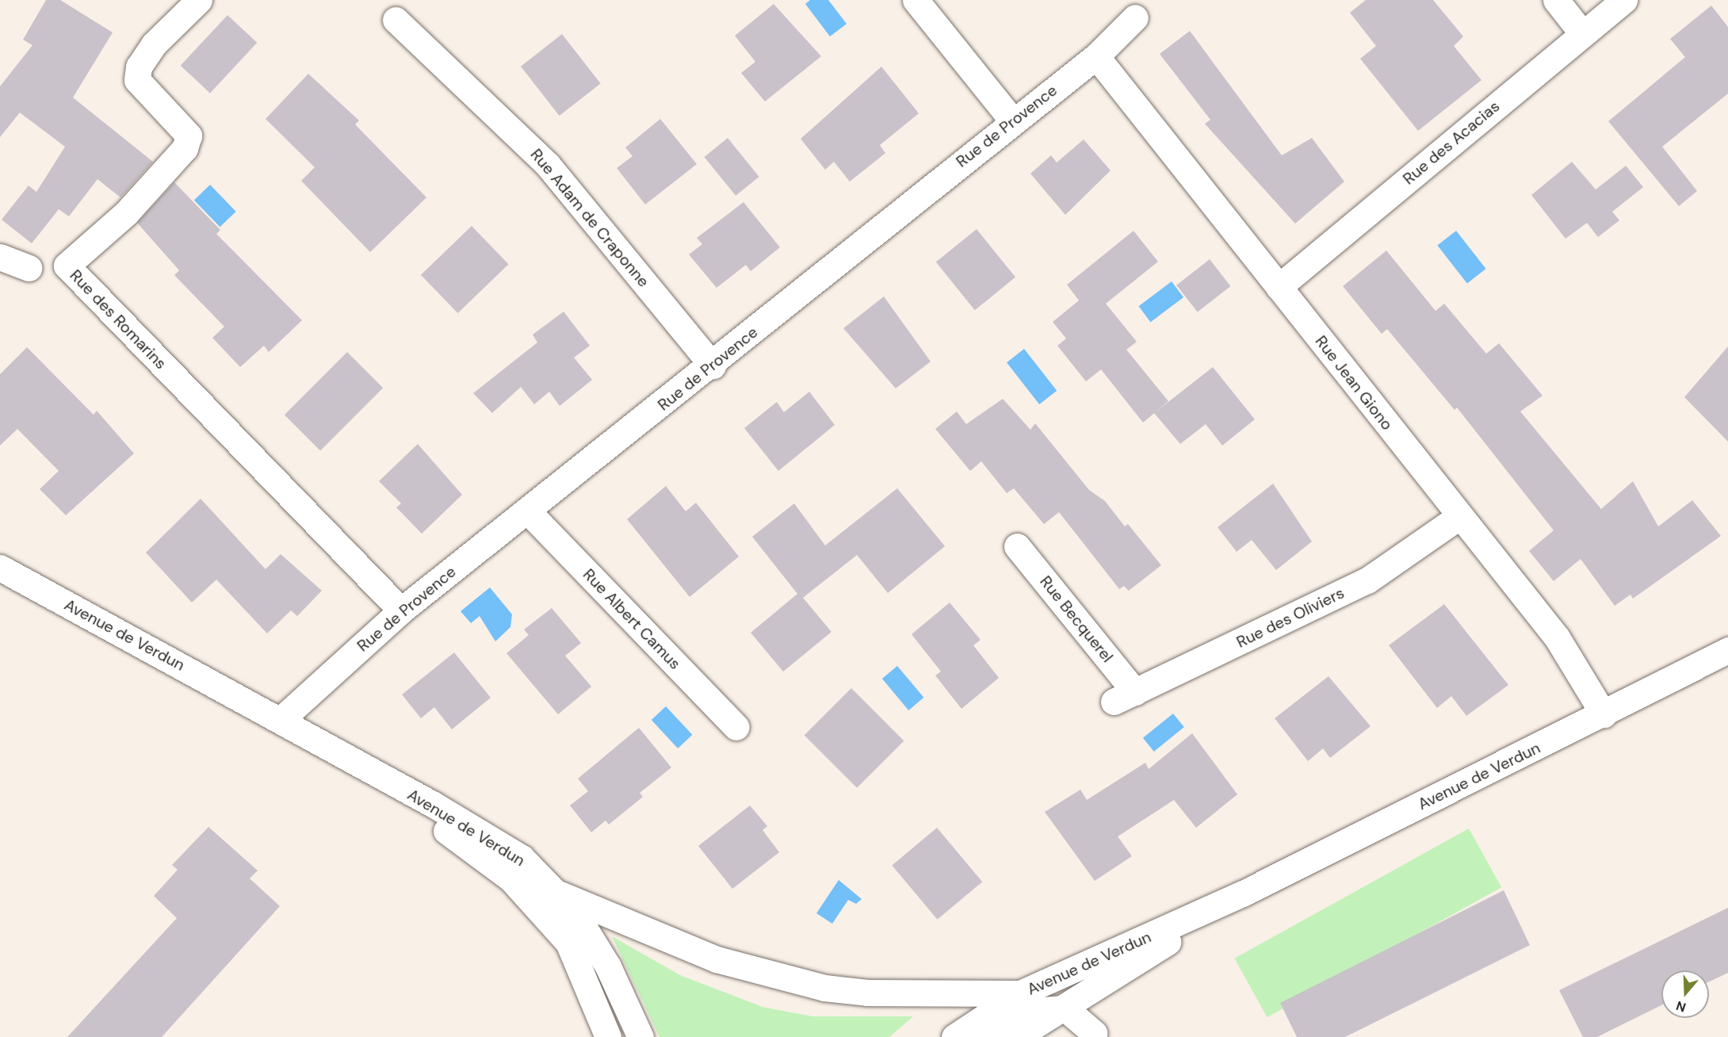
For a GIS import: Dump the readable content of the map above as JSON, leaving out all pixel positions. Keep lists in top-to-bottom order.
{
  "streets": {
    "street": [
      "Rue de Provence",
      "Rue des Acacias",
      "Rue Adam de Craponne",
      "Rue des Romarins",
      "Rue Jean Giono",
      "Rue des Oliviers",
      "Rue Albert Camus",
      "Rue Becquerel",
      "Avenue de Verdun"
    ]
  },
  "crossings": [
    ["Rue de Provence", "Rue Adam de Craponne"],
    ["Rue de Provence", "Rue des Romarins"],
    ["Rue de Provence", "Rue Jean Giono"],
    ["Rue de Provence", "Rue Albert Camus"],
    ["Rue de Provence", "Avenue de Verdun"],
    ["Rue des Acacias", "Rue Jean Giono"],
    ["Rue Jean Giono", "Rue des Oliviers"],
    ["Rue Jean Giono", "Avenue de Verdun"],
    ["Rue des Oliviers", "Rue Becquerel"]
  ],
  "north": "bottom"
}
